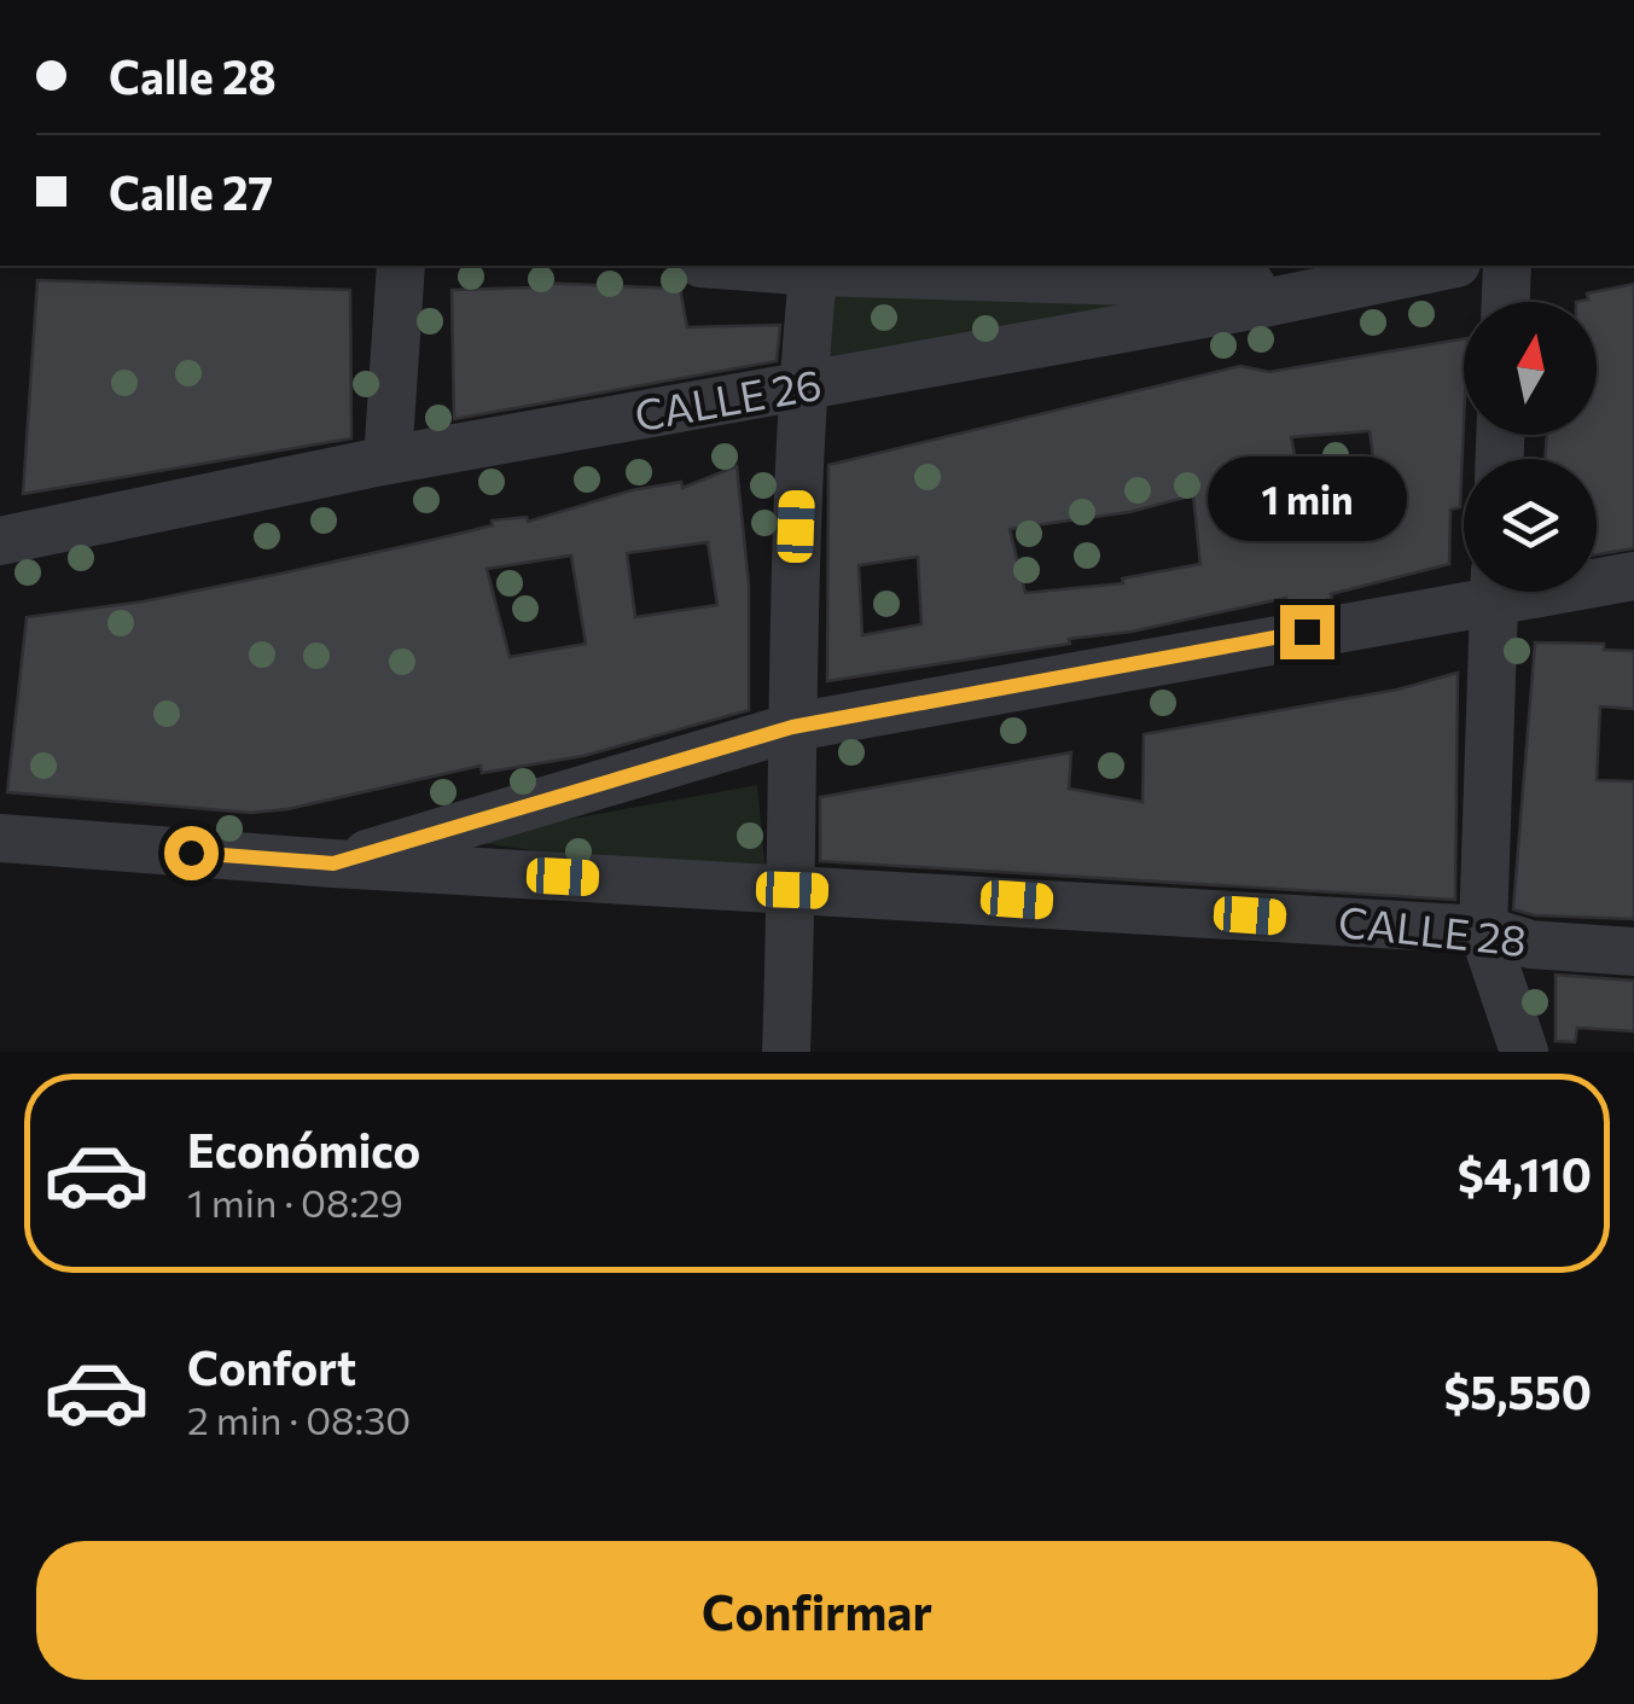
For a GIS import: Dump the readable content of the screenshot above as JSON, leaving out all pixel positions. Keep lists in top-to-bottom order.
{
  "streets": {
    "street": ["CALLE 26", "CALLE 28"]
  },
  "north": "top",
  "page": {
    "banner": ["Calle 28", "Calle 27"],
    "bubble": "1 min",
    "list": [
      {
        "name": "Económico",
        "note": "1 min · 08:29",
        "value": "$4,110"
      },
      {
        "name": "Confort",
        "note": "2 min · 08:30",
        "value": "$5,550"
      }
    ],
    "buttons": "Confirmar"
  }
}
